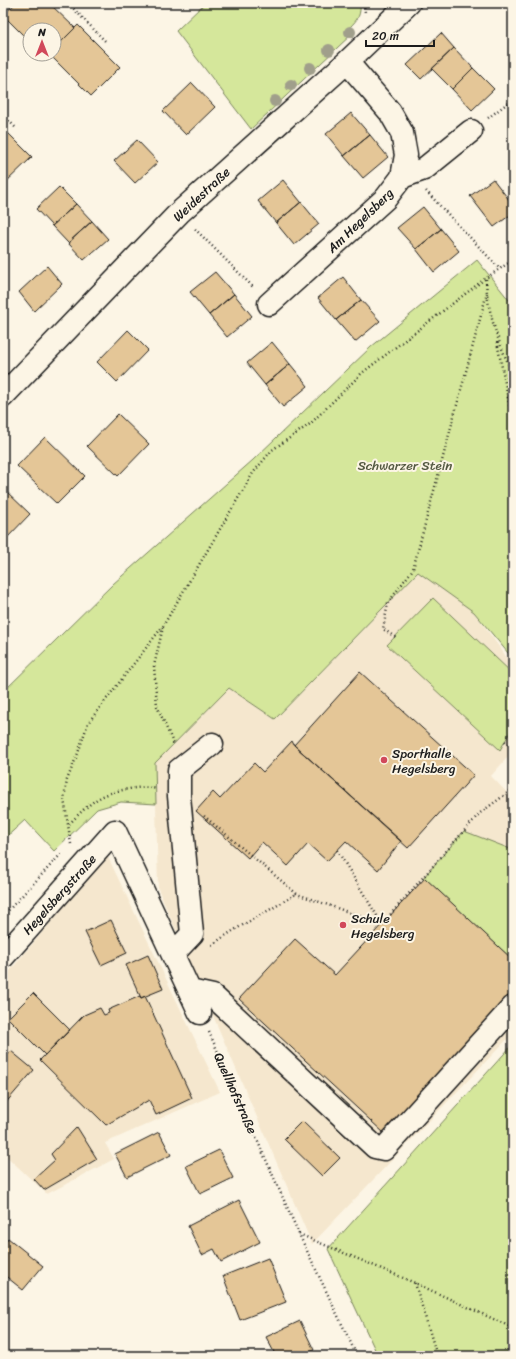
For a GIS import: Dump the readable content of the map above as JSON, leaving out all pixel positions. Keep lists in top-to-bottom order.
{
  "streets": {
    "street": ["Weidestraße", "Am Hegelsberg", "Hegelsbergstraße"],
    "path": ["Quellhofstraße"]
  },
  "crossings": [
    ["Weidestraße", "Am Hegelsberg"]
  ],
  "parks": ["Schwarzer Stein"],
  "places": ["Sporthalle Hegelsberg", "Schule Hegelsberg"],
  "scale_bar": "20 m",
  "north": "top"
}
